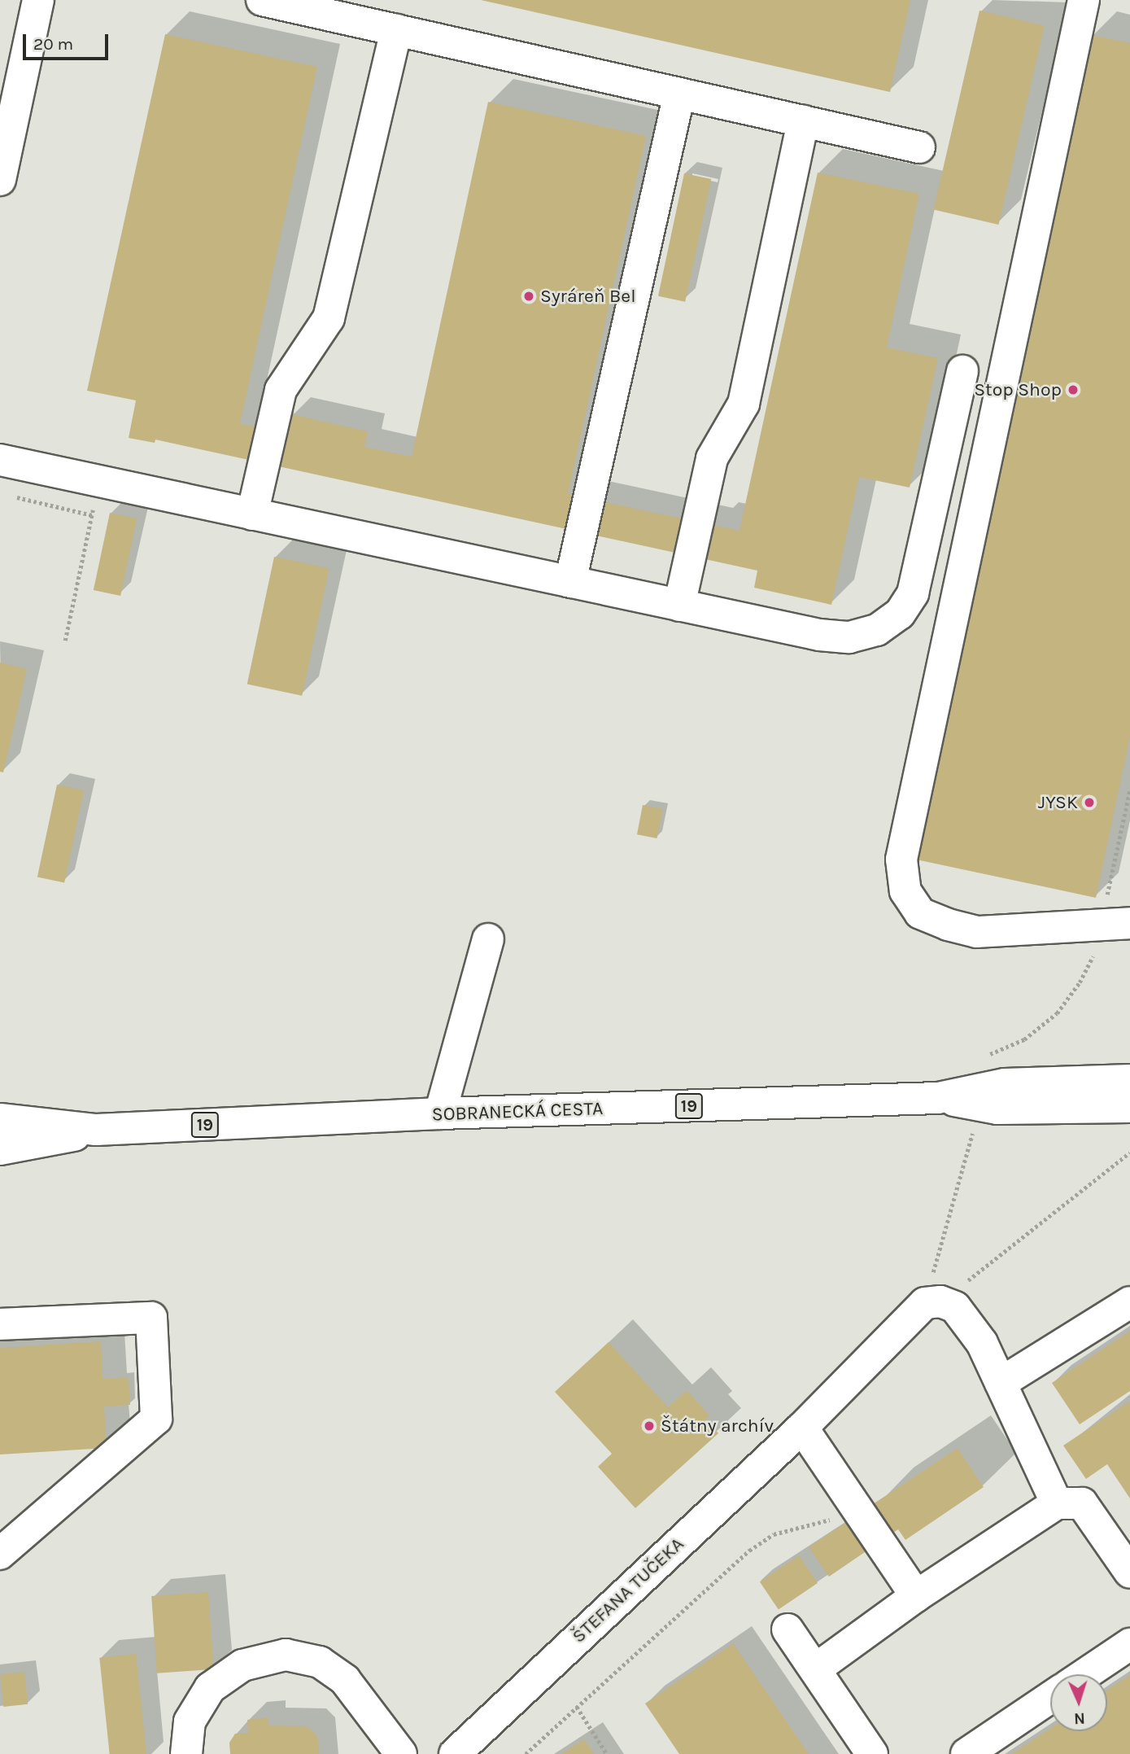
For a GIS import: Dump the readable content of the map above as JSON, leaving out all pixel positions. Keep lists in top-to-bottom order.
{
  "streets": {
    "main road": ["19", "SOBRANECKÁ CESTA", "ŠTEFANA TUČEKA"]
  },
  "places": [
    "Syráreň Bel",
    "Stop Shop",
    "JYSK",
    "Štátny archív"
  ],
  "scale_bar": "20 m",
  "north": "bottom"
}
